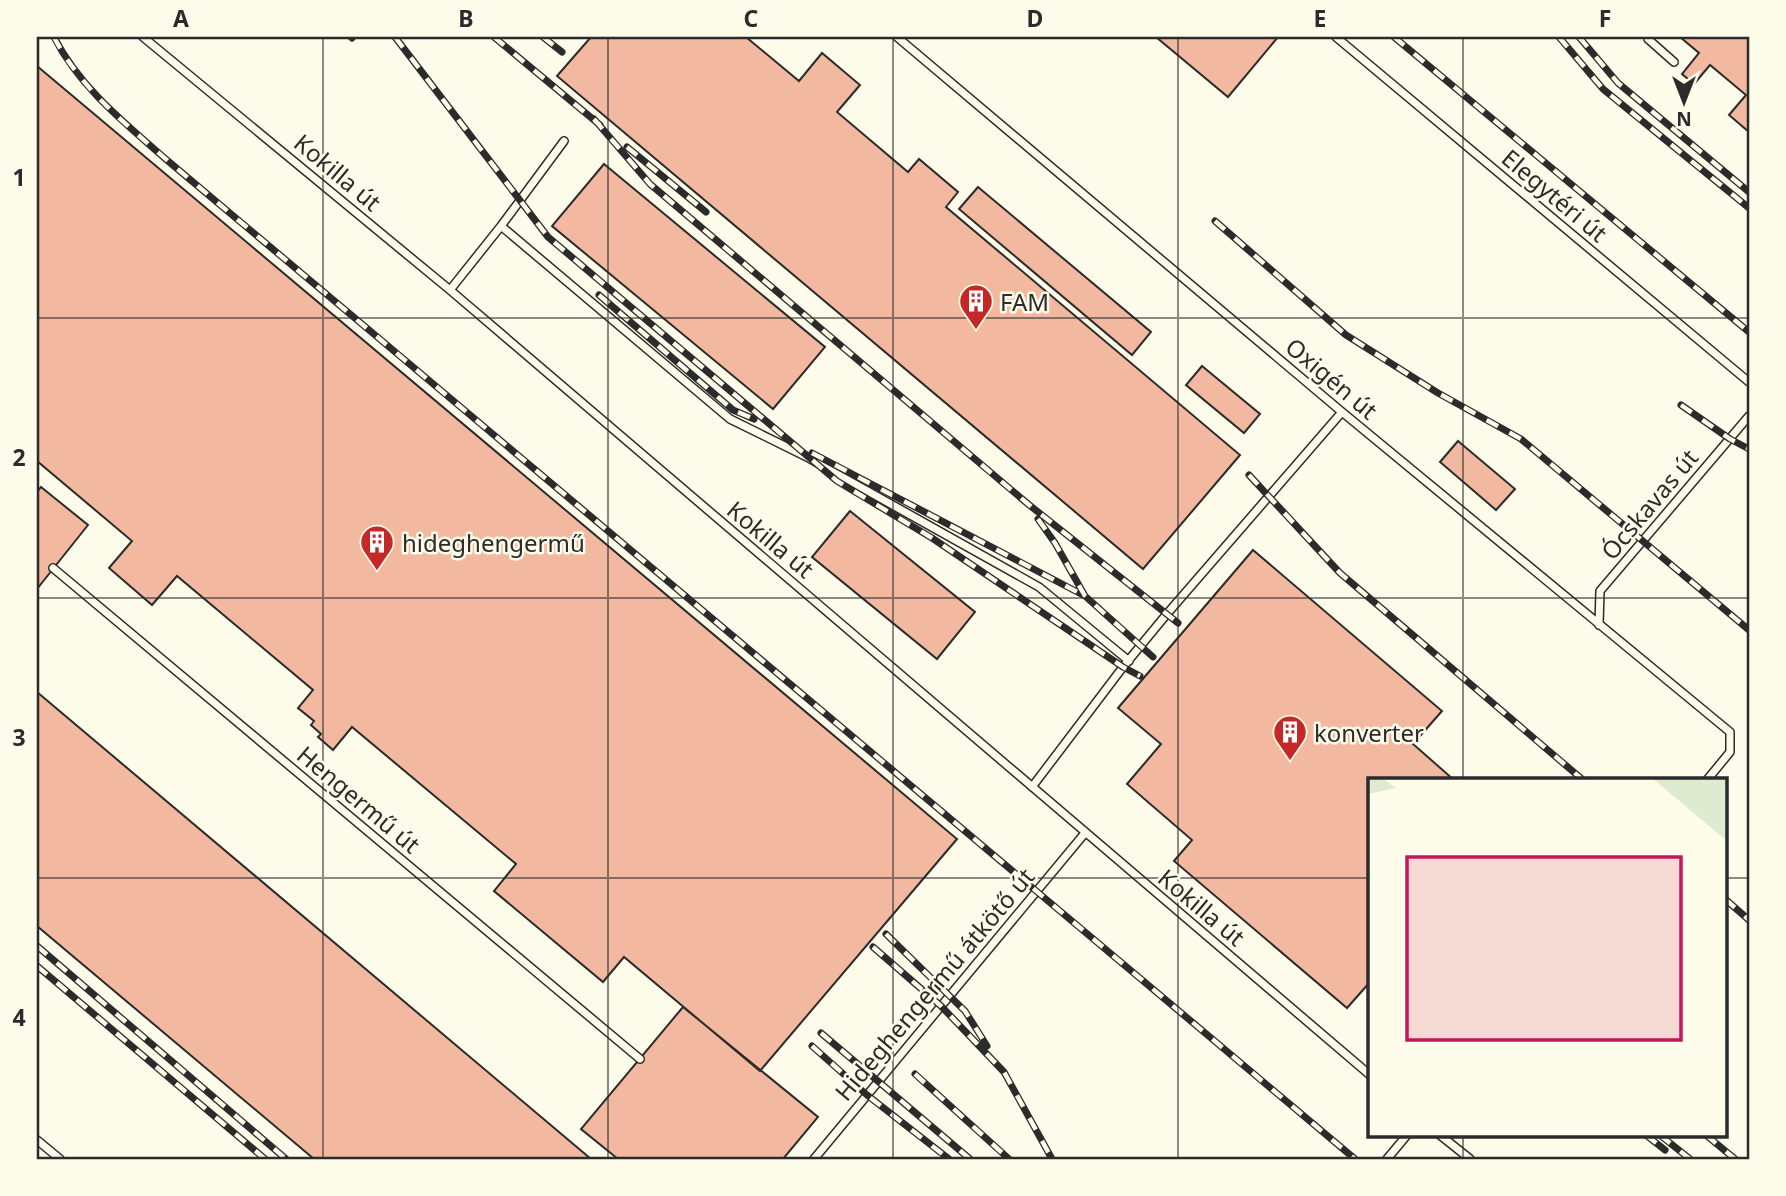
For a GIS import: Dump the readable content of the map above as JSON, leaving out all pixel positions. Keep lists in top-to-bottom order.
{
  "streets": {
    "lane": [
      "Kokilla út",
      "Elegytéri út",
      "Oxigén út",
      "Ócskavas út",
      "Hengermű út",
      "Hideghengermű átkötő út"
    ]
  },
  "crossings": [
    ["Kokilla út", "Hideghengermű átkötő út"],
    ["Oxigén út", "Ócskavas út"]
  ],
  "places": {
    "building": ["FAM", "hideghengermű", "konverter"]
  },
  "north": "bottom",
  "grid": {
    "columns": [
      "A",
      "B",
      "C",
      "D",
      "E",
      "F"
    ],
    "rows": [
      "1",
      "2",
      "3",
      "4"
    ]
  }
}
